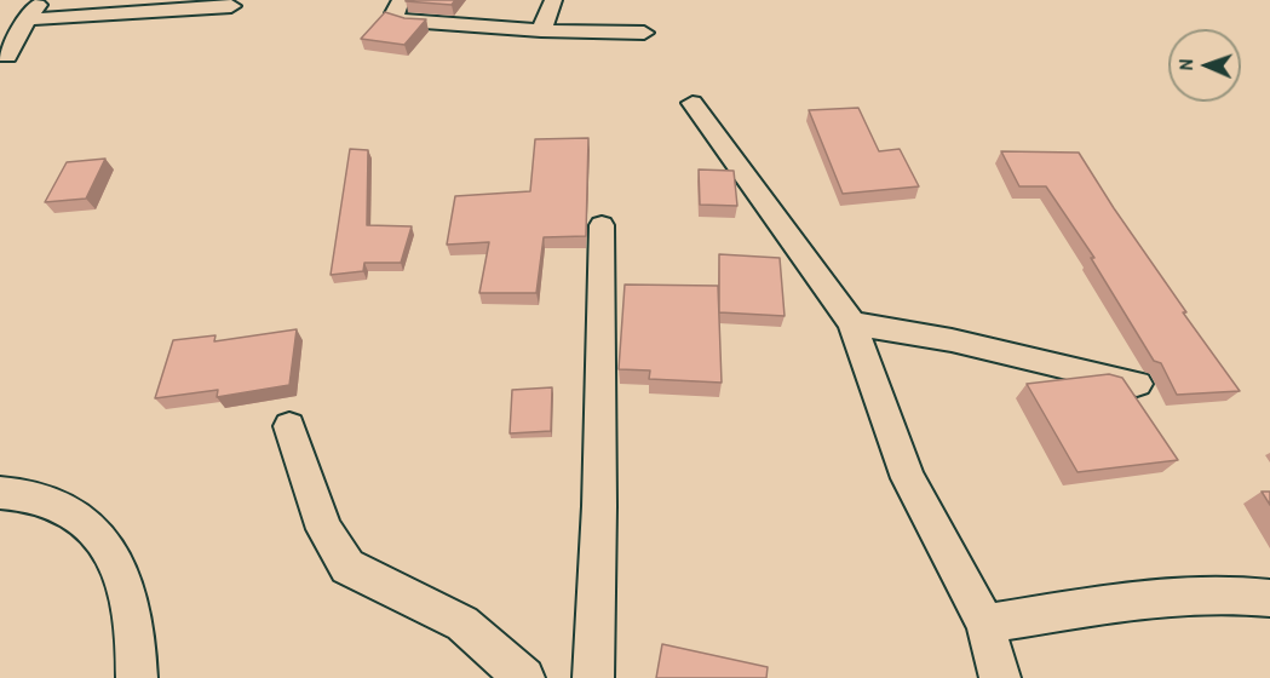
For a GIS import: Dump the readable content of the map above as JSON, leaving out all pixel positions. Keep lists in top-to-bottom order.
{
  "north": "left"
}
